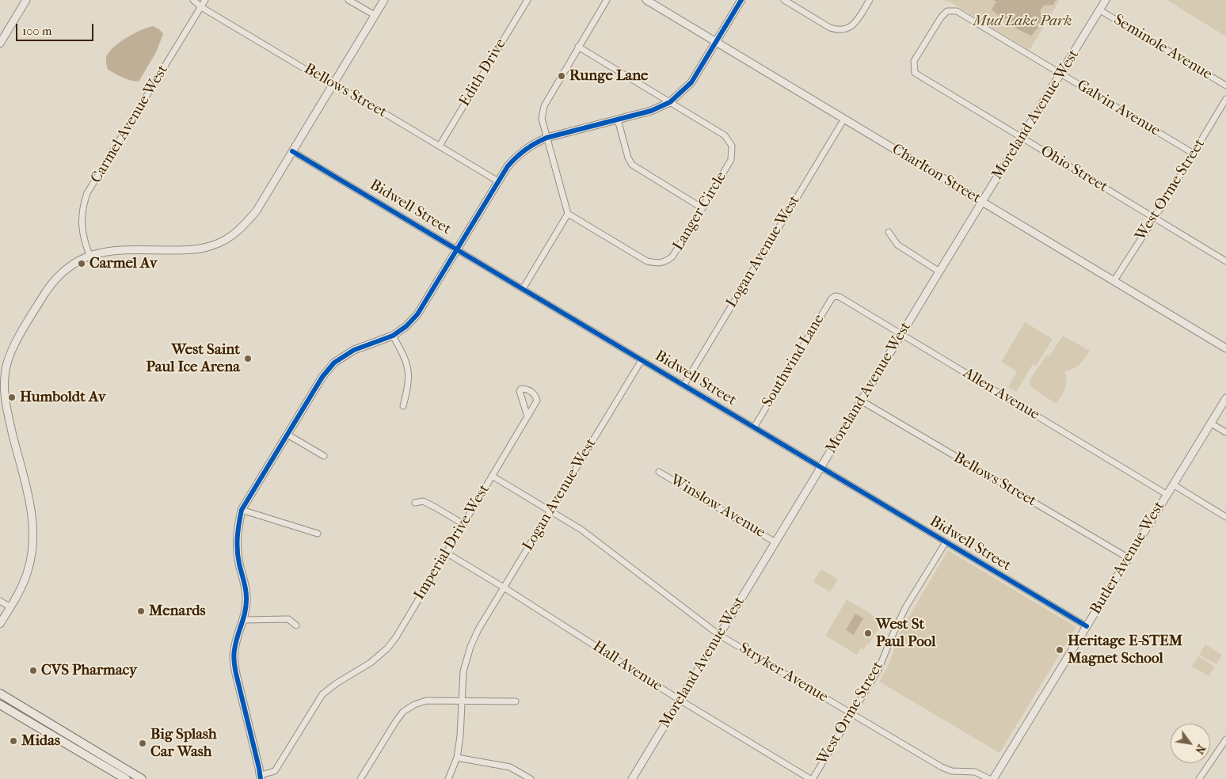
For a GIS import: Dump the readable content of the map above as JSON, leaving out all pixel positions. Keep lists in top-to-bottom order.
{
  "streets": {
    "street": [
      "Seminole Avenue",
      "Edith Drive",
      "Bellows Street",
      "Galvin Avenue",
      "Moreland Avenue West",
      "Carmel Avenue West",
      "Ohio Street",
      "Charlton Street",
      "West Orme Street",
      "Bidwell Street",
      "Langer Circle",
      "Logan Avenue West",
      "Southwind Lane",
      "Allen Avenue",
      "Winslow Avenue",
      "Imperial Drive West",
      "Butler Avenue West",
      "Hall Avenue",
      "Stryker Avenue"
    ]
  },
  "crossings": [
    ["Seminole Avenue", "Moreland Avenue West"],
    ["Edith Drive", "Bellows Street"],
    ["Bellows Street", "Moreland Avenue West"],
    ["Bellows Street", "Carmel Avenue West"],
    ["Bellows Street", "Butler Avenue West"],
    ["Galvin Avenue", "Moreland Avenue West"],
    ["Galvin Avenue", "Ohio Street"],
    ["Galvin Avenue", "West Orme Street"],
    ["Moreland Avenue West", "Ohio Street"],
    ["Moreland Avenue West", "Charlton Street"],
    ["Moreland Avenue West", "Bidwell Street"],
    ["Moreland Avenue West", "Allen Avenue"],
    ["Moreland Avenue West", "Winslow Avenue"],
    ["Moreland Avenue West", "Hall Avenue"],
    ["Moreland Avenue West", "Stryker Avenue"],
    ["Ohio Street", "West Orme Street"],
    ["Charlton Street", "West Orme Street"],
    ["Charlton Street", "Logan Avenue West"],
    ["West Orme Street", "Bidwell Street"],
    ["West Orme Street", "Hall Avenue"],
    ["West Orme Street", "Stryker Avenue"],
    ["Bidwell Street", "Logan Avenue West"],
    ["Bidwell Street", "Southwind Lane"],
    ["Bidwell Street", "Butler Avenue West"],
    ["Logan Avenue West", "Hall Avenue"],
    ["Logan Avenue West", "Stryker Avenue"],
    ["Southwind Lane", "Allen Avenue"],
    ["Allen Avenue", "Butler Avenue West"],
    ["Imperial Drive West", "Hall Avenue"],
    ["Imperial Drive West", "Stryker Avenue"]
  ],
  "parks": ["Mud Lake Park"],
  "places": [
    "Runge Lane",
    "Carmel Av",
    "West Saint Paul Ice Arena",
    "Humboldt Av",
    "Menards",
    "West St Paul Pool",
    "Heritage E-STEM Magnet School",
    "CVS Pharmacy",
    "Midas",
    "Big Splash Car Wash"
  ],
  "scale_bar": "100 m",
  "north": "bottom right"
}
